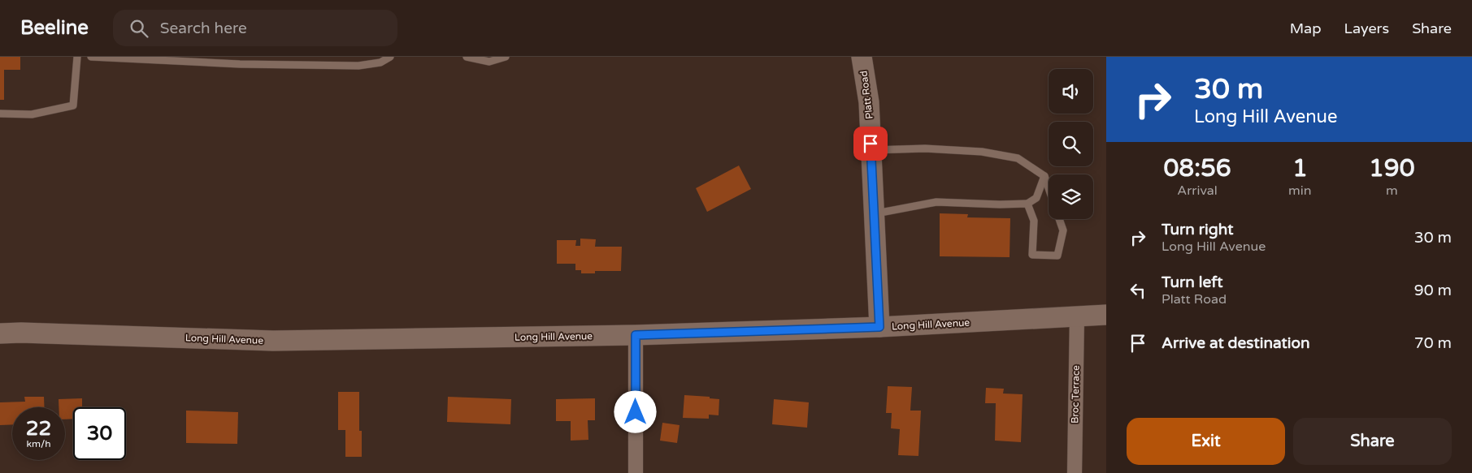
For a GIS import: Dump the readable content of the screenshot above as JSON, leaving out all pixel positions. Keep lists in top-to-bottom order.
{
  "streets": {
    "street": ["Platt Road", "Long Hill Avenue", "Broc Terrace"]
  },
  "crossings": [
    ["Platt Road", "Long Hill Avenue"],
    ["Long Hill Avenue", "Broc Terrace"]
  ],
  "page": {
    "header": "Beeline",
    "search": "Search here",
    "nav": ["Map", "Layers", "Share"],
    "turn": ["30 m", "Long Hill Avenue"],
    "eta": [
      "08:56",
      "Arrival",
      "1",
      "min",
      "190",
      "m"
    ],
    "list": [
      {
        "name": "Turn right",
        "note": "Long Hill Avenue",
        "value": "30 m"
      },
      {
        "name": "Turn left",
        "note": "Platt Road",
        "value": "90 m"
      },
      {
        "name": "Arrive at destination",
        "value": "70 m"
      }
    ],
    "speed": "22 km/h",
    "limit": "30",
    "buttons": ["Exit", "Share"]
  }
}
